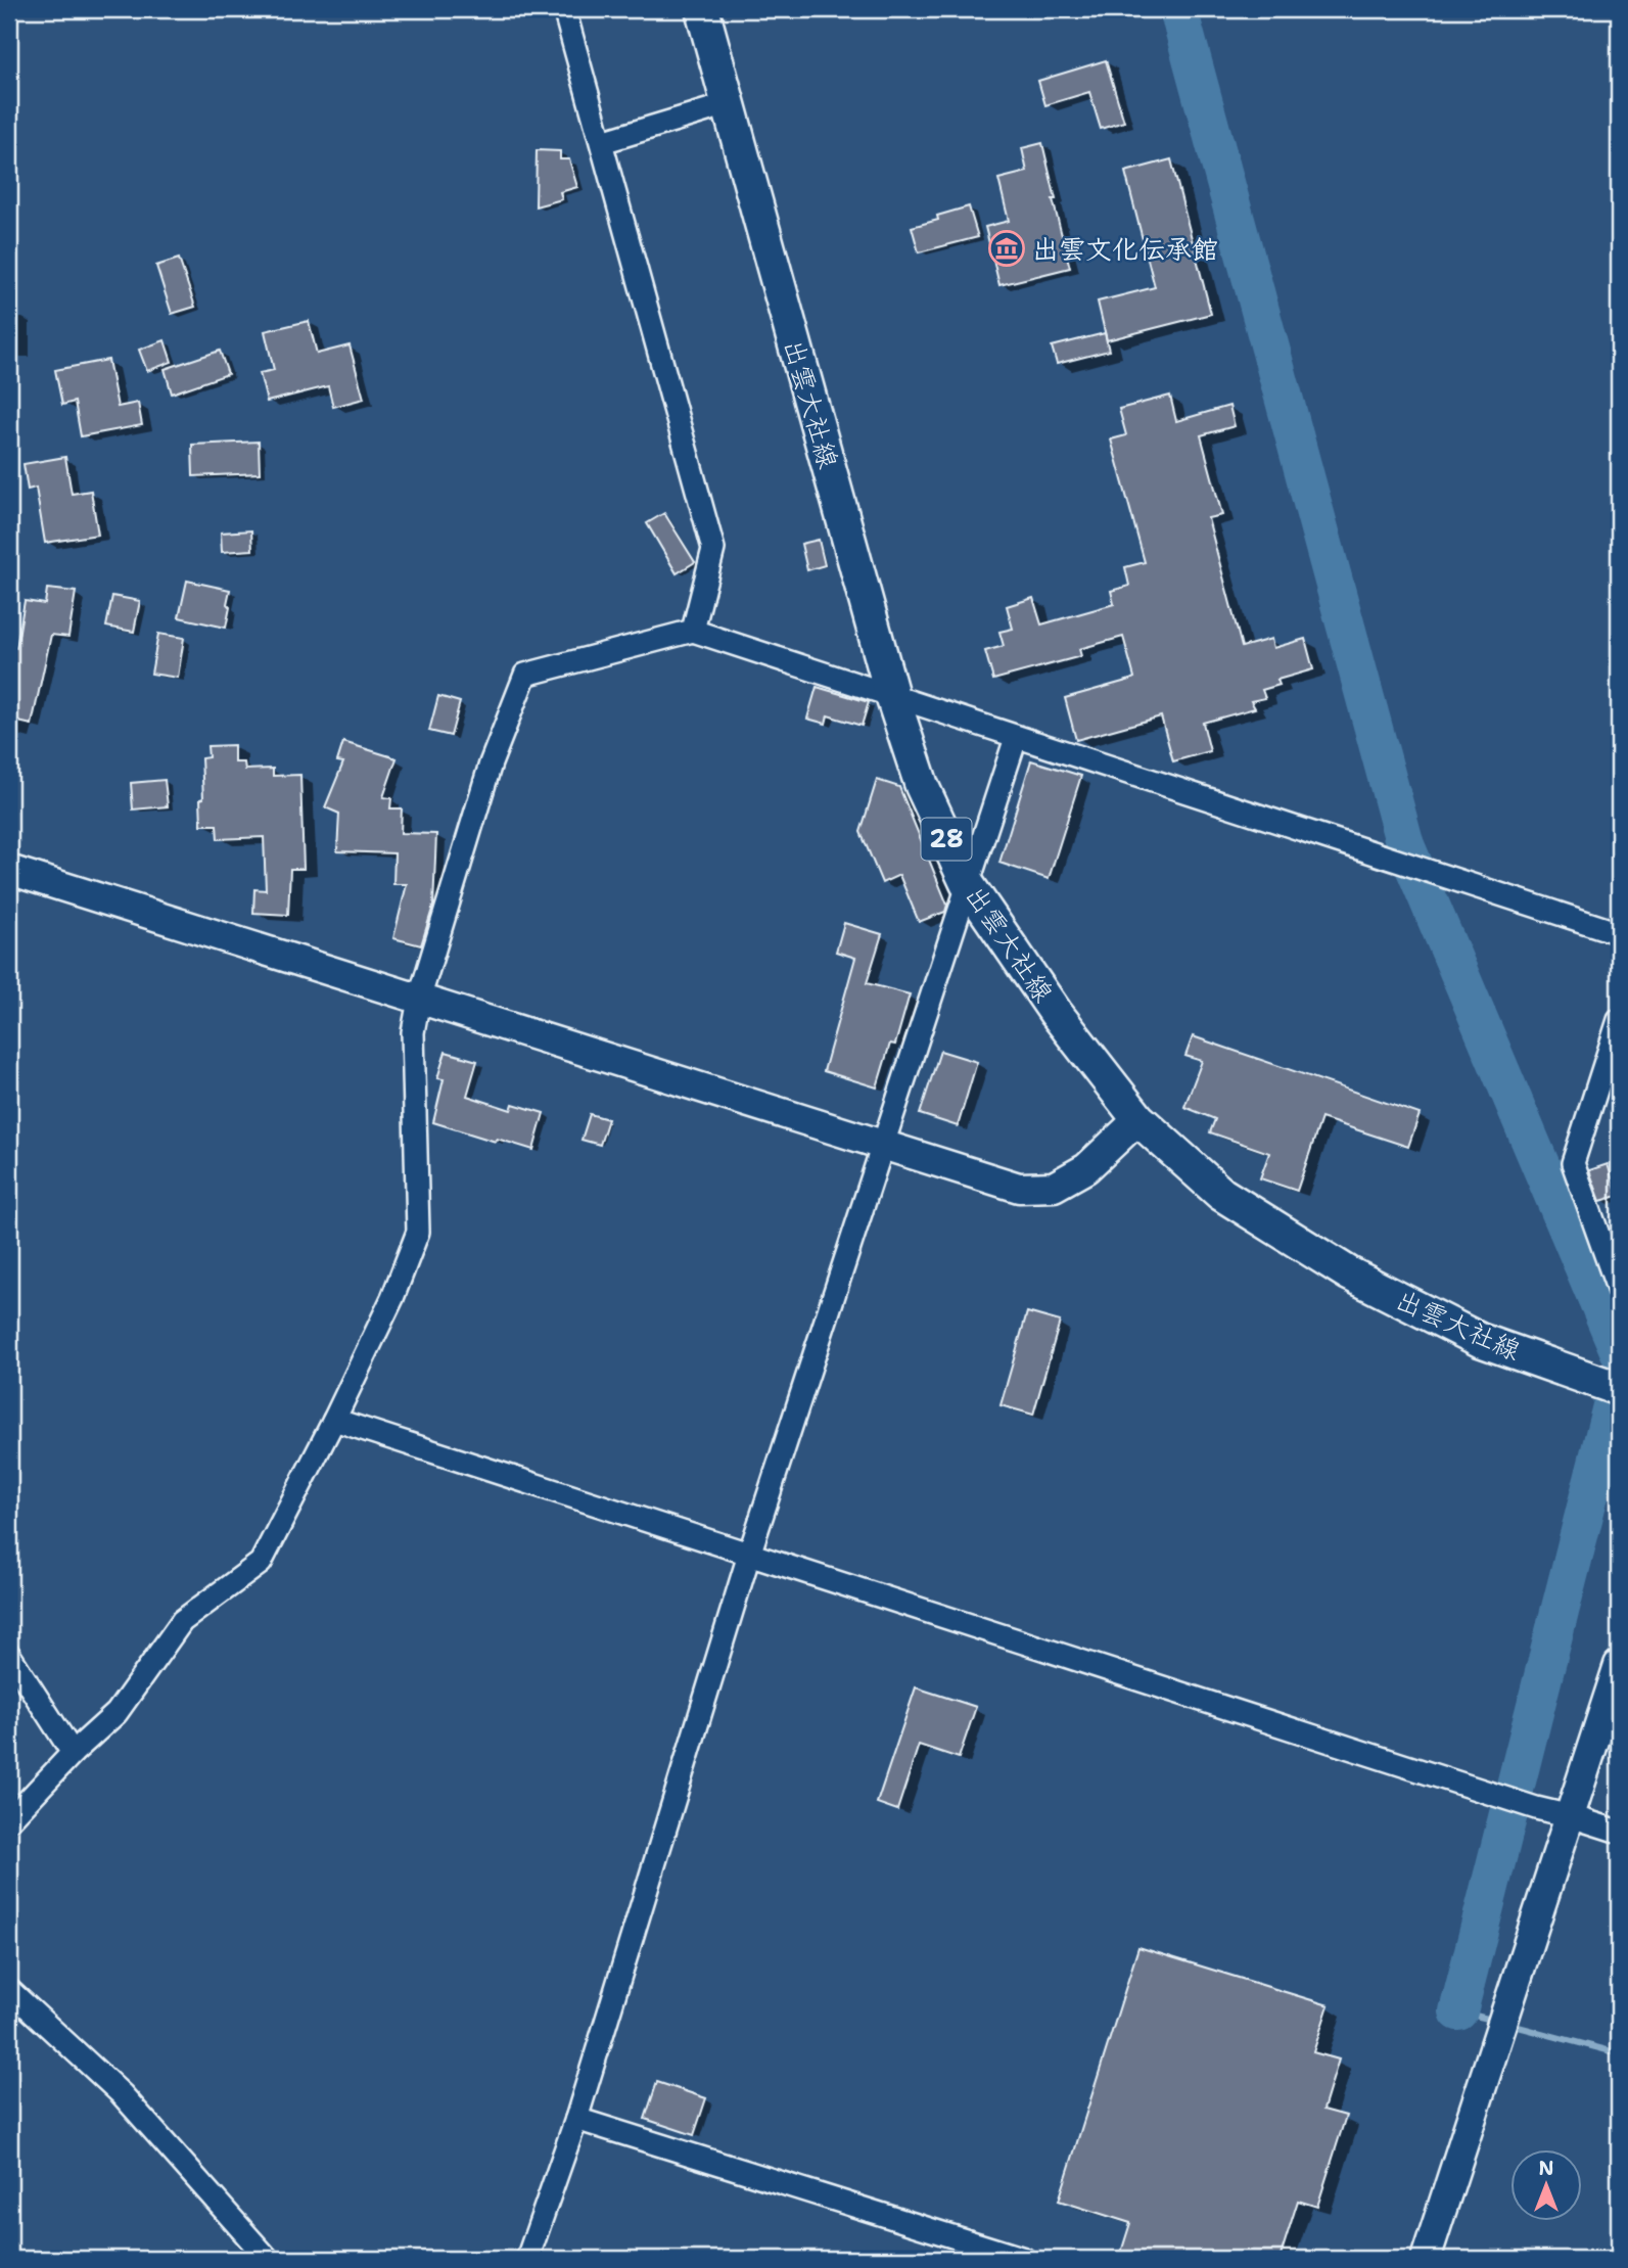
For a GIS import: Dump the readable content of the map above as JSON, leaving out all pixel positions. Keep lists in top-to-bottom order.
{
  "streets": {
    "main road": ["出雲大社線", "28"]
  },
  "places": {
    "museum": ["出雲文化伝承館"]
  },
  "north": "top"
}
